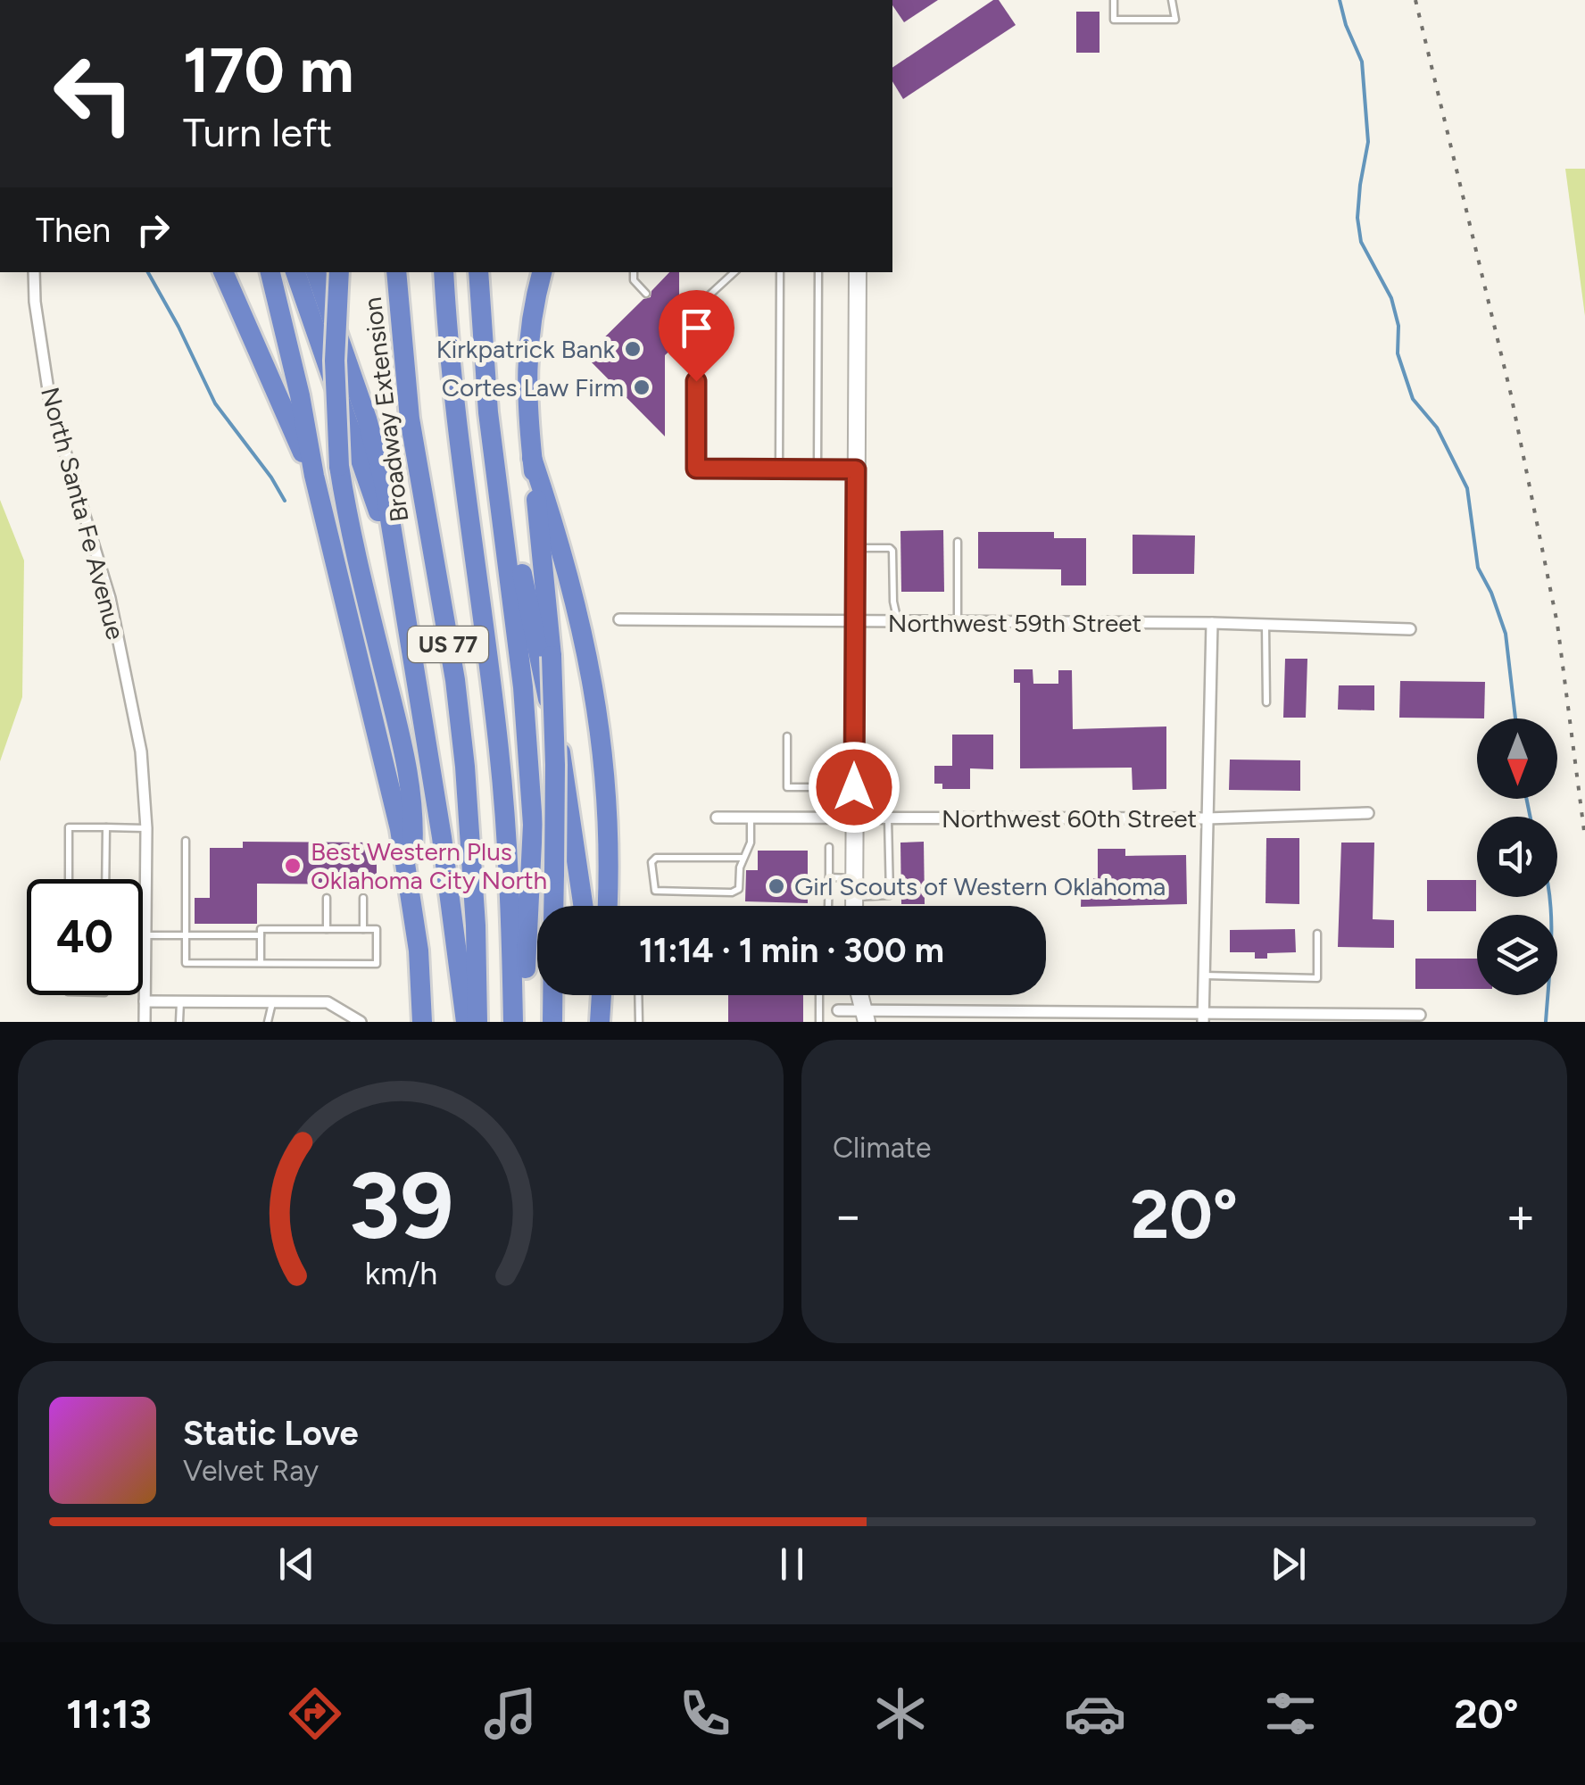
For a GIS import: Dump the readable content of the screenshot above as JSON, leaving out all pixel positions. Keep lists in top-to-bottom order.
{
  "streets": {
    "highway": ["Broadway Extension", "US 77"],
    "street": ["North Santa Fe Avenue", "Northwest 59th Street", "Northwest 60th Street"]
  },
  "places": [
    "Kirkpatrick Bank",
    "Cortes Law Firm",
    "Best Western Plus Oklahoma City North",
    "Girl Scouts of Western Oklahoma"
  ],
  "north": "bottom",
  "page": {
    "turn": ["170 m", "Turn left"],
    "then": "Then",
    "limit": "40",
    "trip": "11:14 · 1 min · 300 m",
    "tile": "Climate",
    "heat": ["−", "20°", "+"],
    "song": ["Static Love", "Velvet Ray"],
    "tabs": ["11:13", "20°"],
    "gauge": ["39", "km/h"]
  }
}
